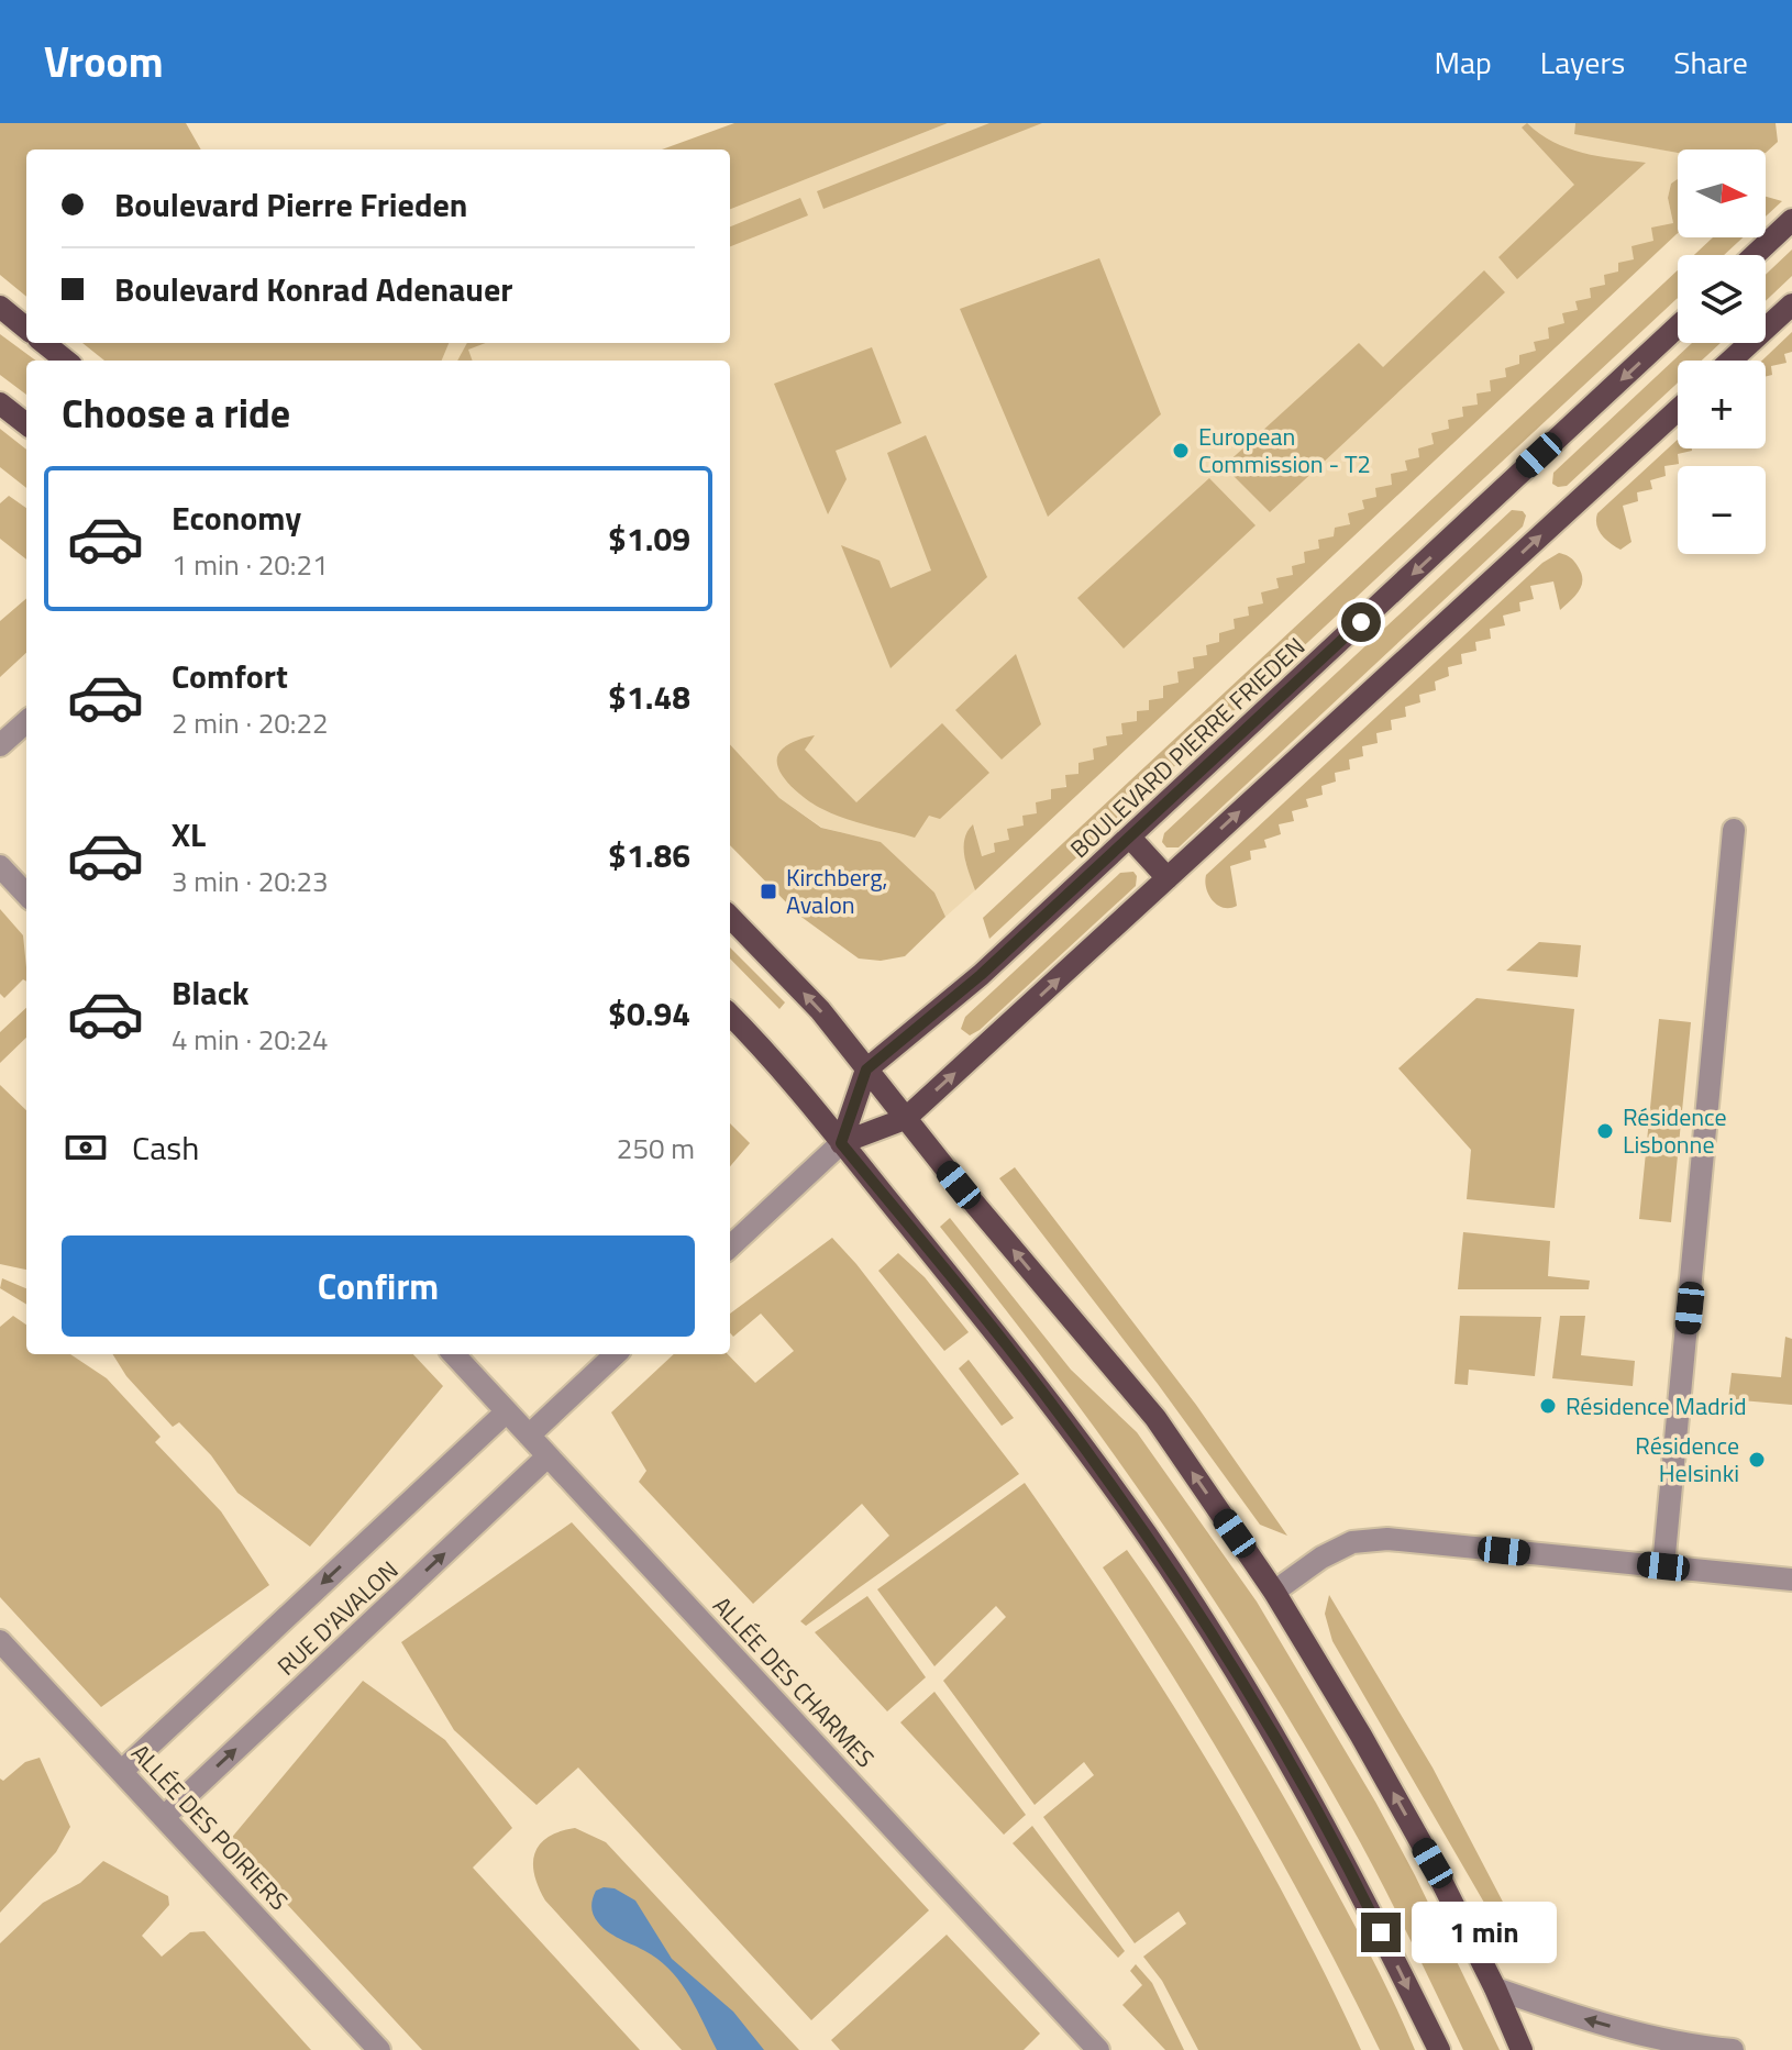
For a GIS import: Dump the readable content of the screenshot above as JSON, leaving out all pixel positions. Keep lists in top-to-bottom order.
{
  "streets": {
    "main road": ["BOULEVARD PIERRE FRIEDEN"],
    "street": ["RUE D'AVALON", "ALLÉE DES CHARMES", "ALLÉE DES POIRIERS"]
  },
  "crossings": [
    ["RUE D'AVALON", "ALLÉE DES CHARMES"],
    ["RUE D'AVALON", "ALLÉE DES POIRIERS"]
  ],
  "places": {
    "other": [
      "European Commission - T2",
      "Résidence Lisbonne",
      "Résidence Madrid",
      "Résidence Helsinki"
    ],
    "transit": ["Kirchberg, Avalon"]
  },
  "north": "right",
  "page": {
    "header": "Vroom",
    "nav": ["Map", "Layers", "Share"],
    "map_buttons": ["+", "−"],
    "banner": ["Boulevard Pierre Frieden", "Boulevard Konrad Adenauer"],
    "heading": "Choose a ride",
    "list": [
      {
        "name": "Economy",
        "note": "1 min · 20:21",
        "value": "$1.09"
      },
      {
        "name": "Comfort",
        "note": "2 min · 20:22",
        "value": "$1.48"
      },
      {
        "name": "XL",
        "note": "3 min · 20:23",
        "value": "$1.86"
      },
      {
        "name": "Black",
        "note": "4 min · 20:24",
        "value": "$0.94"
      }
    ],
    "pay": ["Cash", "250 m"],
    "buttons": "Confirm",
    "bubble": "1 min"
  }
}
